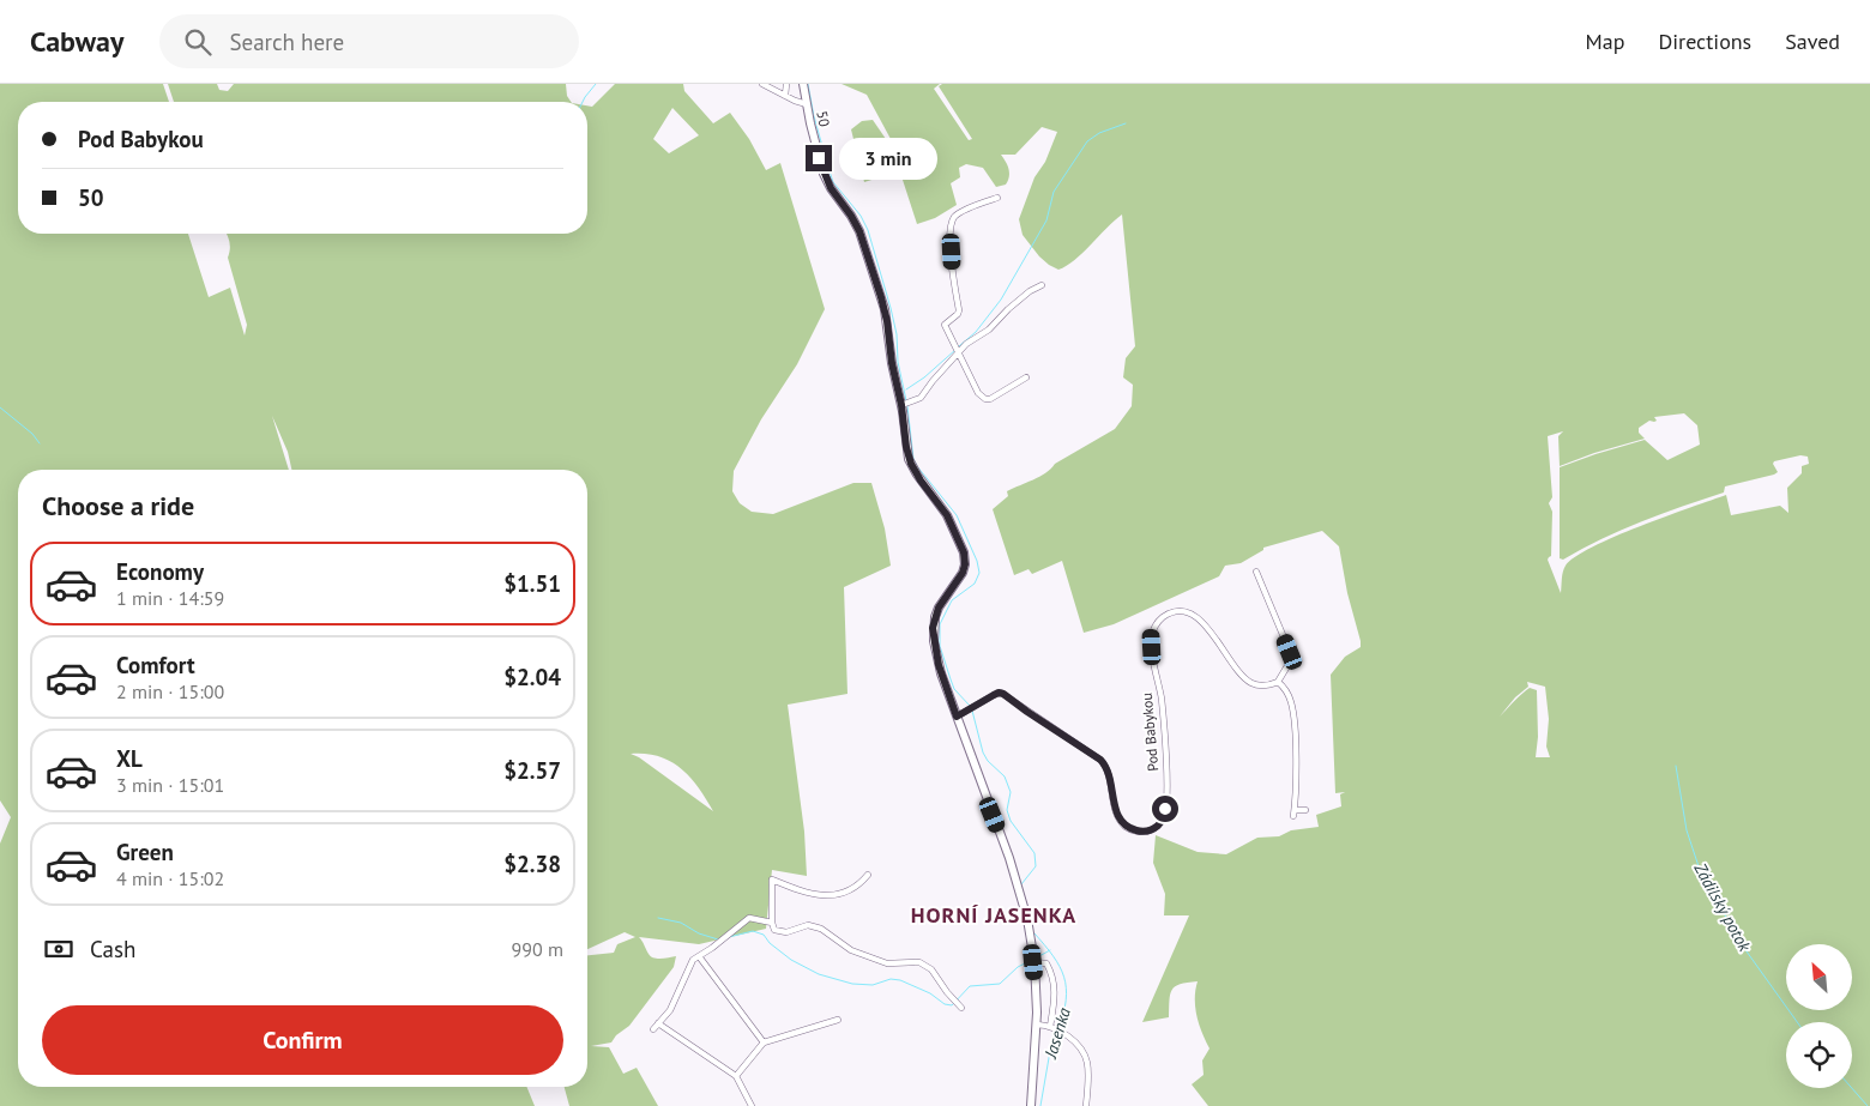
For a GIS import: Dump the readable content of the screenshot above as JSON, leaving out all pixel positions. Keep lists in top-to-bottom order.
{
  "streets": {
    "street": ["50", "Pod Babykou"]
  },
  "crossings": [
    ["50", "Pod Babykou"]
  ],
  "districts": ["HORNÍ JASENKA"],
  "water": ["Zádilský potok", "Jasenka"],
  "north": "top left",
  "page": {
    "header": "Cabway",
    "search": "Search here",
    "nav": ["Map", "Directions", "Saved"],
    "banner": ["Pod Babykou", "50"],
    "bubble": "3 min",
    "heading": "Choose a ride",
    "list": [
      {
        "name": "Economy",
        "note": "1 min · 14:59",
        "value": "$1.51"
      },
      {
        "name": "Comfort",
        "note": "2 min · 15:00",
        "value": "$2.04"
      },
      {
        "name": "XL",
        "note": "3 min · 15:01",
        "value": "$2.57"
      },
      {
        "name": "Green",
        "note": "4 min · 15:02",
        "value": "$2.38"
      }
    ],
    "pay": ["Cash", "990 m"],
    "buttons": "Confirm"
  }
}
